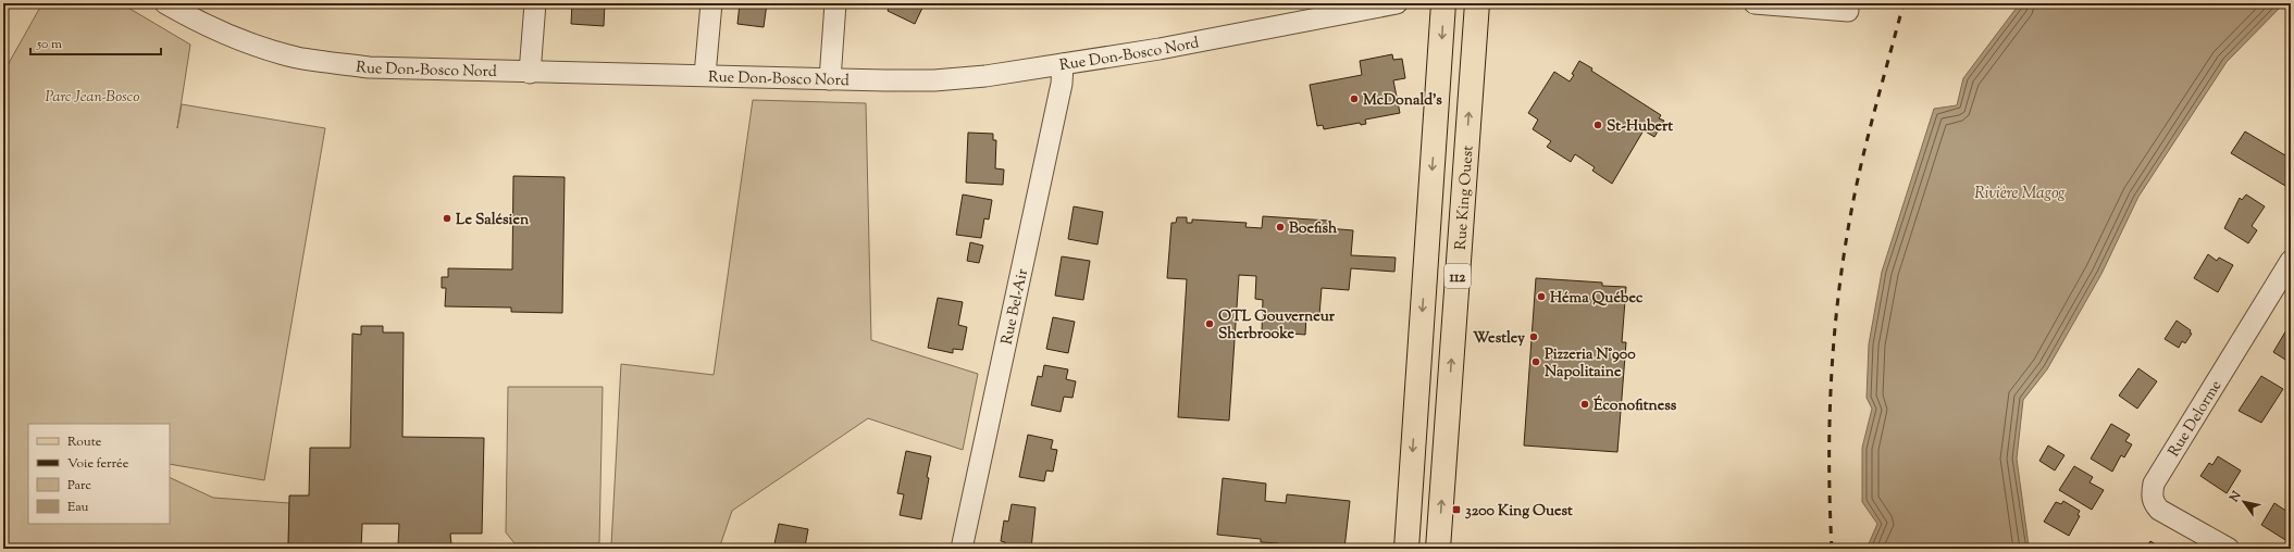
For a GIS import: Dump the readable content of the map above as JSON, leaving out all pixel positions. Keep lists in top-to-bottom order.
{
  "streets": {
    "main road": ["Rue King Ouest", "112"],
    "street": ["Rue Don-Bosco Nord", "Rue Bel-Air", "Rue Delorme"]
  },
  "crossings": [
    ["Rue Don-Bosco Nord", "Rue Bel-Air"]
  ],
  "water": ["Rivière Magog"],
  "parks": ["Parc Jean-Bosco"],
  "places": {
    "other": [
      "McDonald's",
      "St-Hubert",
      "Le Salésien",
      "Boefish",
      "Héma Québec",
      "OTL Gouverneur Sherbrooke",
      "Westley",
      "Pizzeria N°900 Napolitaine",
      "Éconofitness"
    ],
    "transit": ["3200 King Ouest"]
  },
  "legend": [
    "Route",
    "Voie ferrée",
    "Parc",
    "Eau"
  ],
  "scale_bar": "50 m",
  "north": "top left"
}
